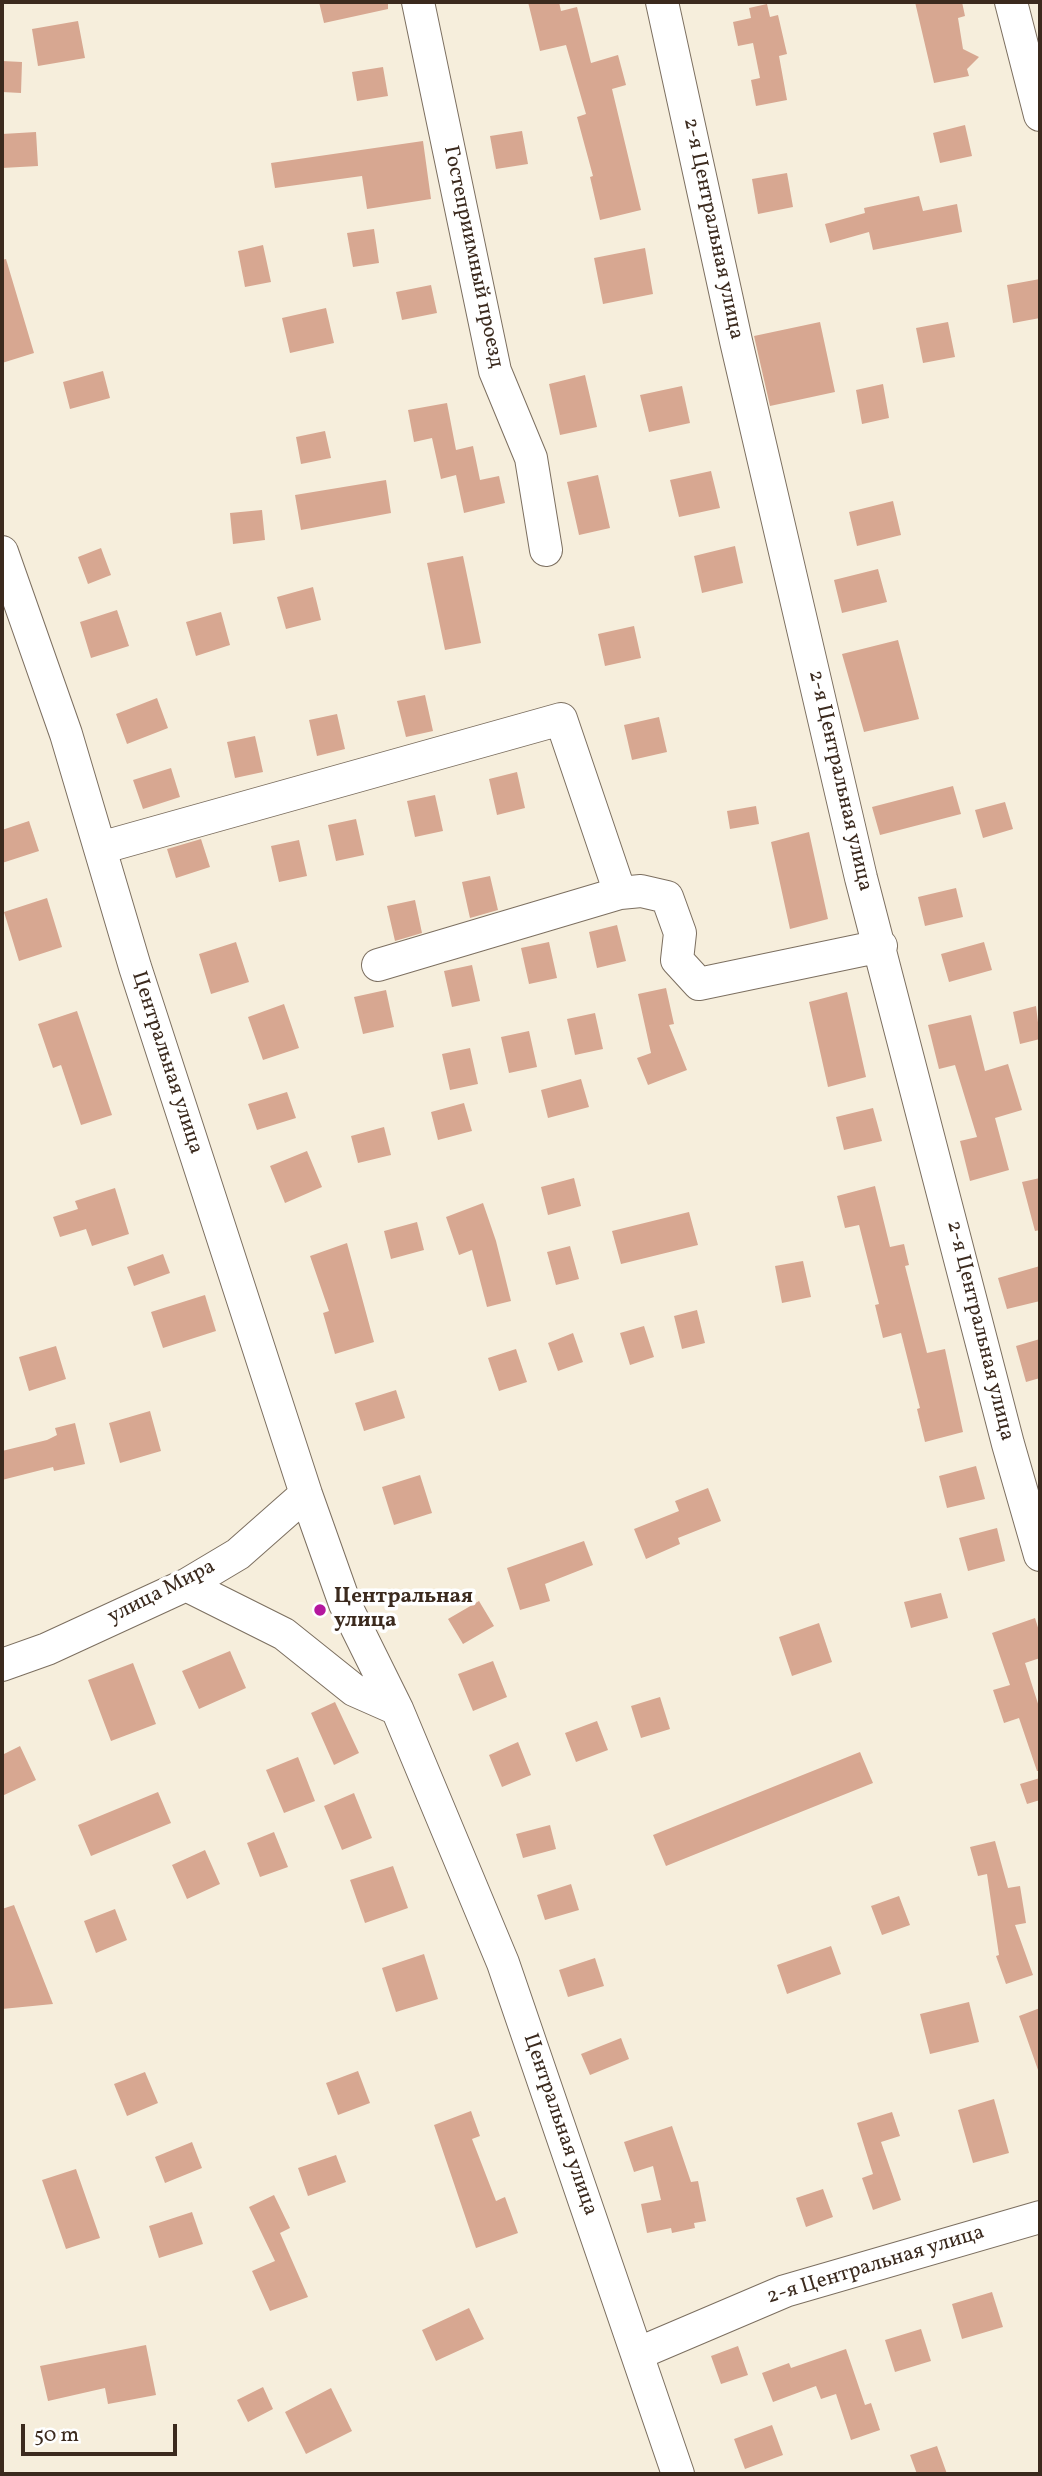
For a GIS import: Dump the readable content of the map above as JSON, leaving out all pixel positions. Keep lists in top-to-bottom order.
{
  "streets": {
    "street": [
      "2-я Центральная улица",
      "Гостеприимный проезд",
      "Центральная улица",
      "улица Мира"
    ]
  },
  "crossings": [
    ["2-я Центральная улица", "Центральная улица"],
    ["Центральная улица", "улица Мира"]
  ],
  "places": ["Центральная улица"],
  "scale_bar": "50 m"
}
